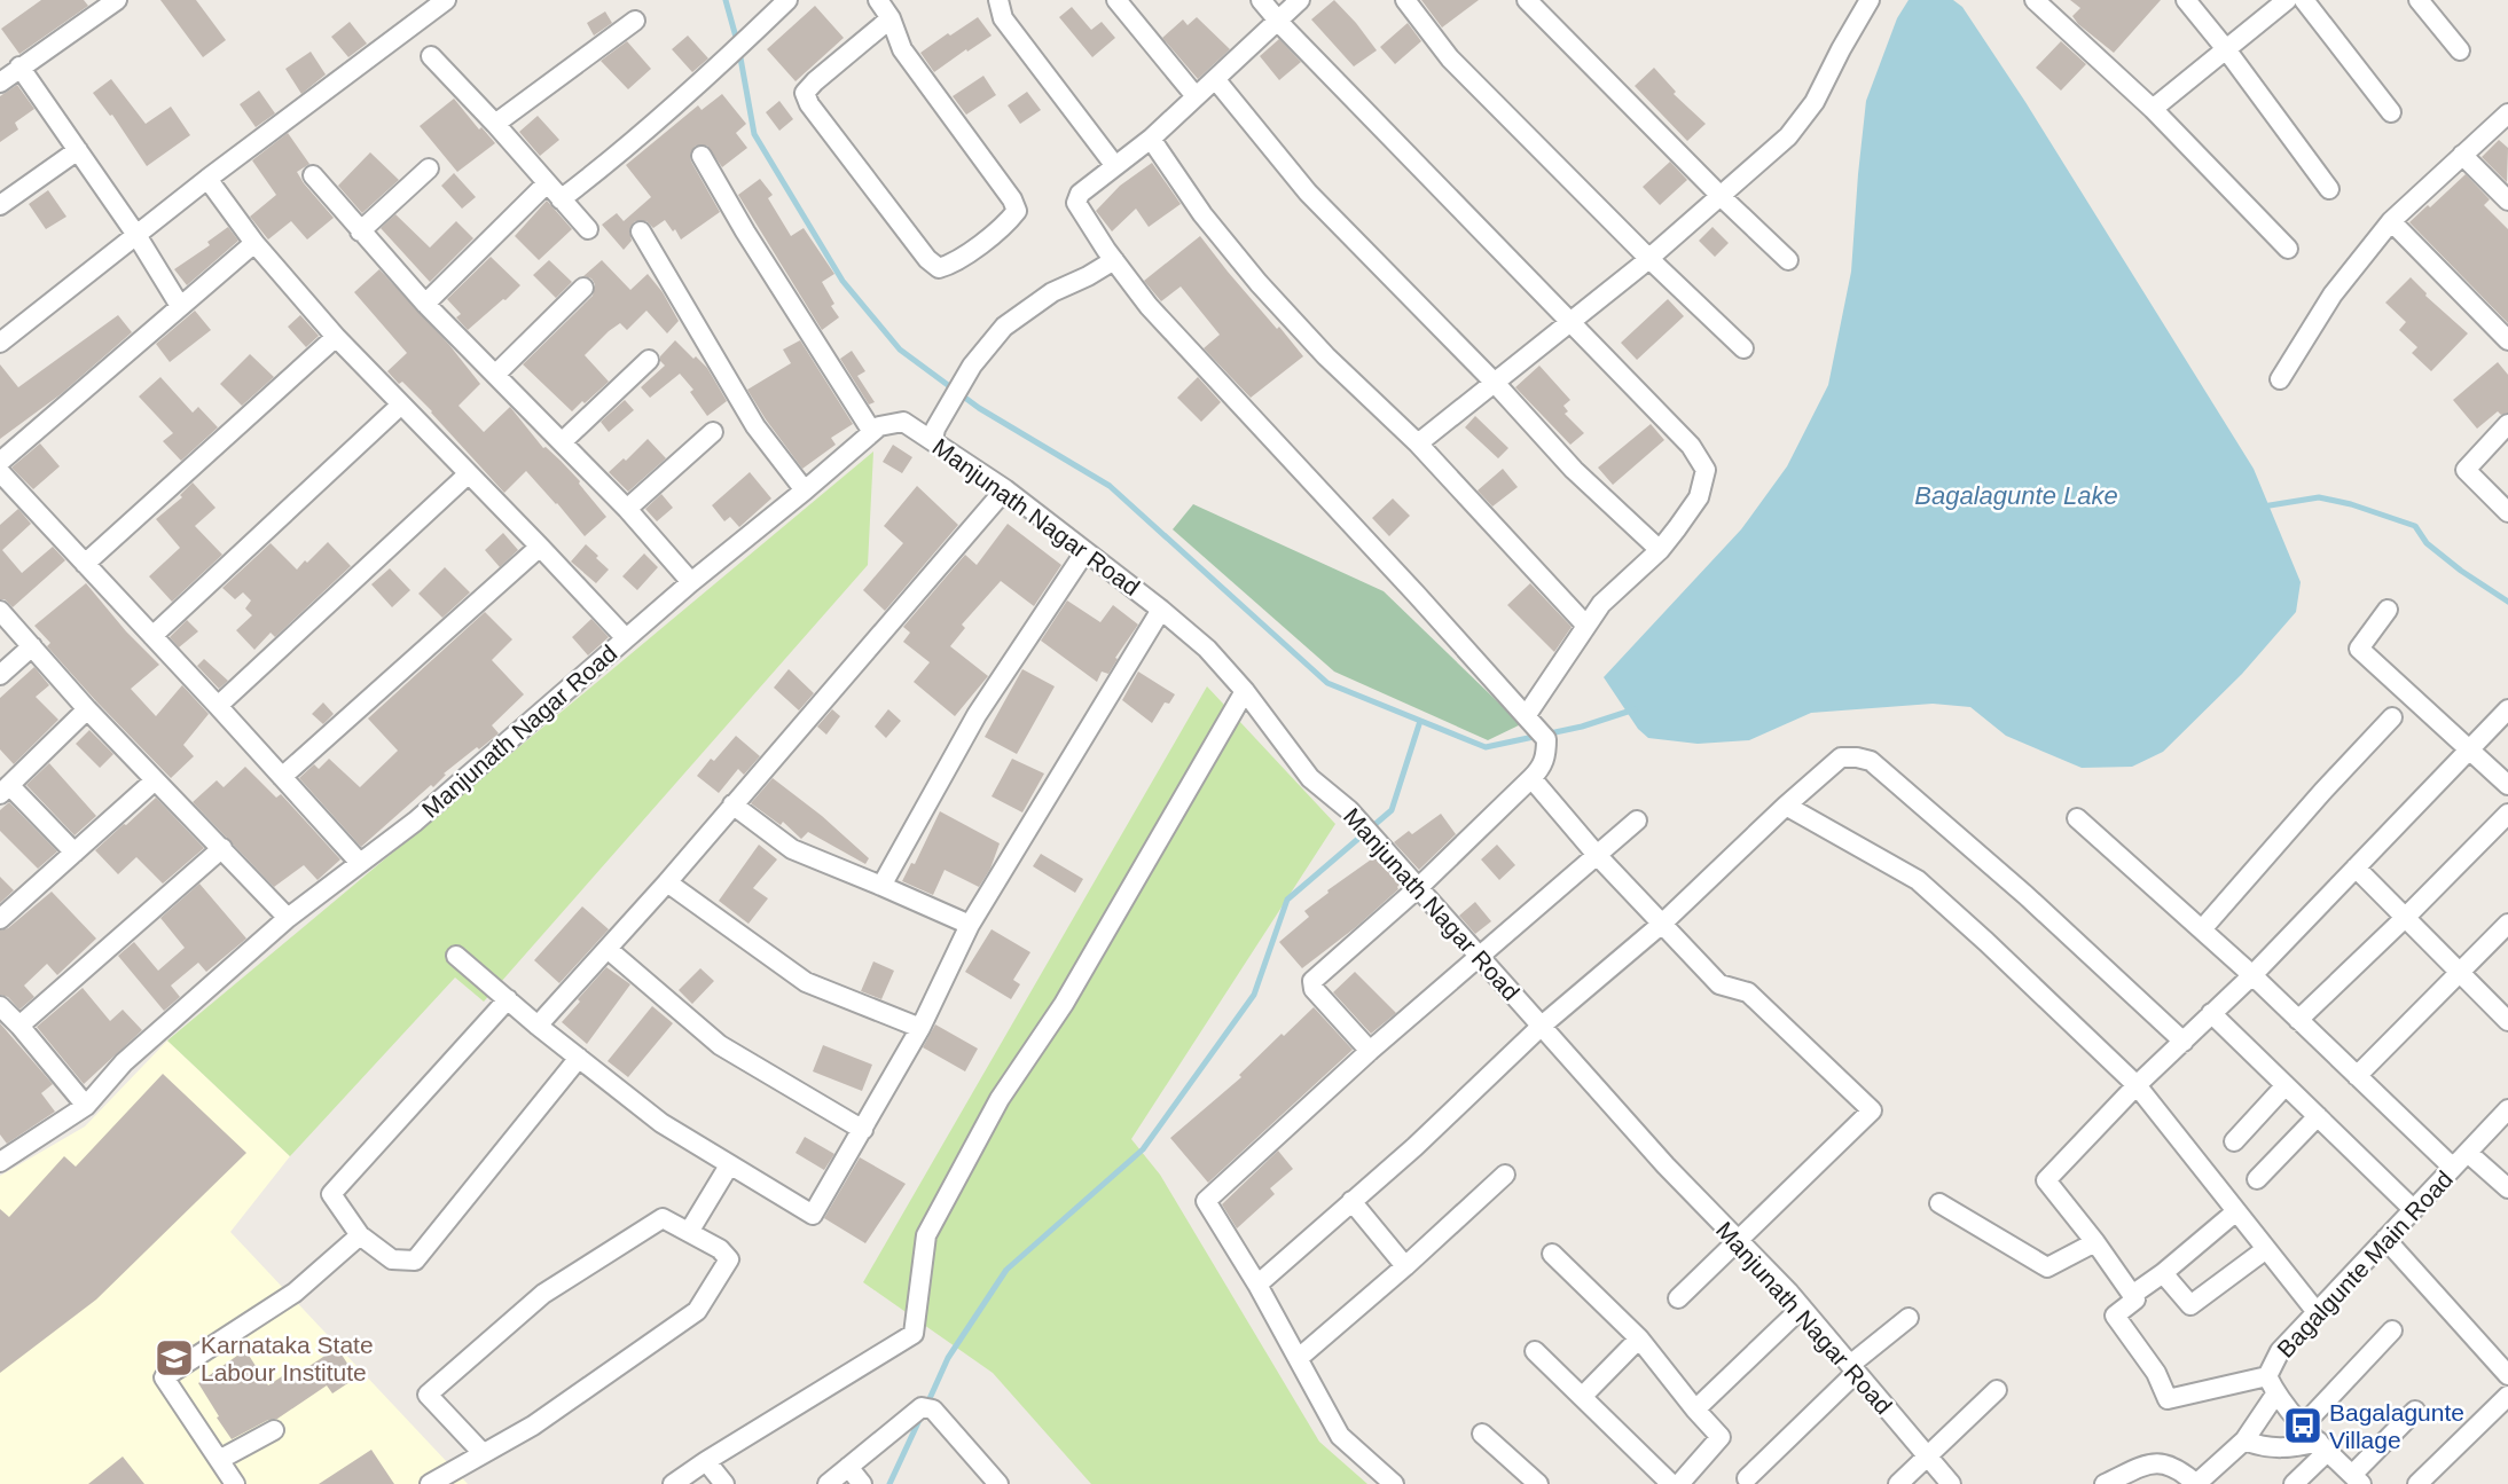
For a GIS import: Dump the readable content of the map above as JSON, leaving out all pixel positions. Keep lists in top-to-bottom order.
{
  "streets": {
    "street": ["Manjunath Nagar Road", "Bagalgunte Main Road"]
  },
  "water": ["Bagalagunte Lake"],
  "places": {
    "school or university": ["Karnataka State Labour Institute"],
    "bus stop": ["Bagalagunte Village"]
  }
}
